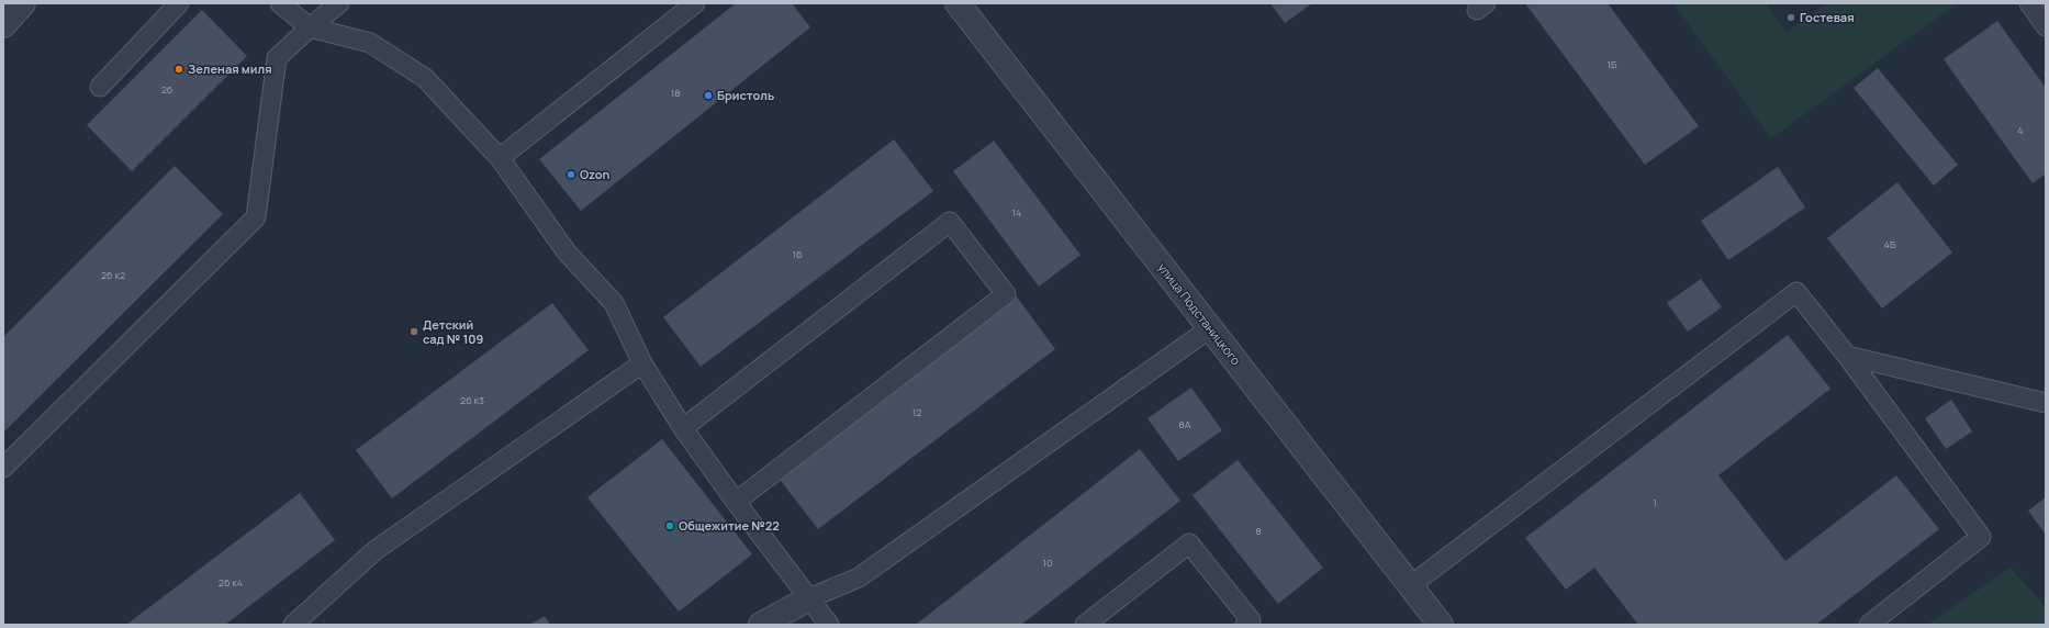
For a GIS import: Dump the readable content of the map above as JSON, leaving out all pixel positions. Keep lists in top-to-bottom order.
{
  "streets": {
    "street": ["улица Подстаницкого"]
  },
  "places": [
    "Гостевая",
    "Зеленая миля",
    "Бристоль",
    "Ozon",
    "Детский сад № 109",
    "Общежитие №22"
  ],
  "house_numbers": [
    "1Б",
    "26",
    "18",
    "4",
    "14",
    "4Б",
    "16",
    "26 к2",
    "26 к3",
    "12",
    "8А",
    "1",
    "8",
    "10",
    "26 к4"
  ]
}
